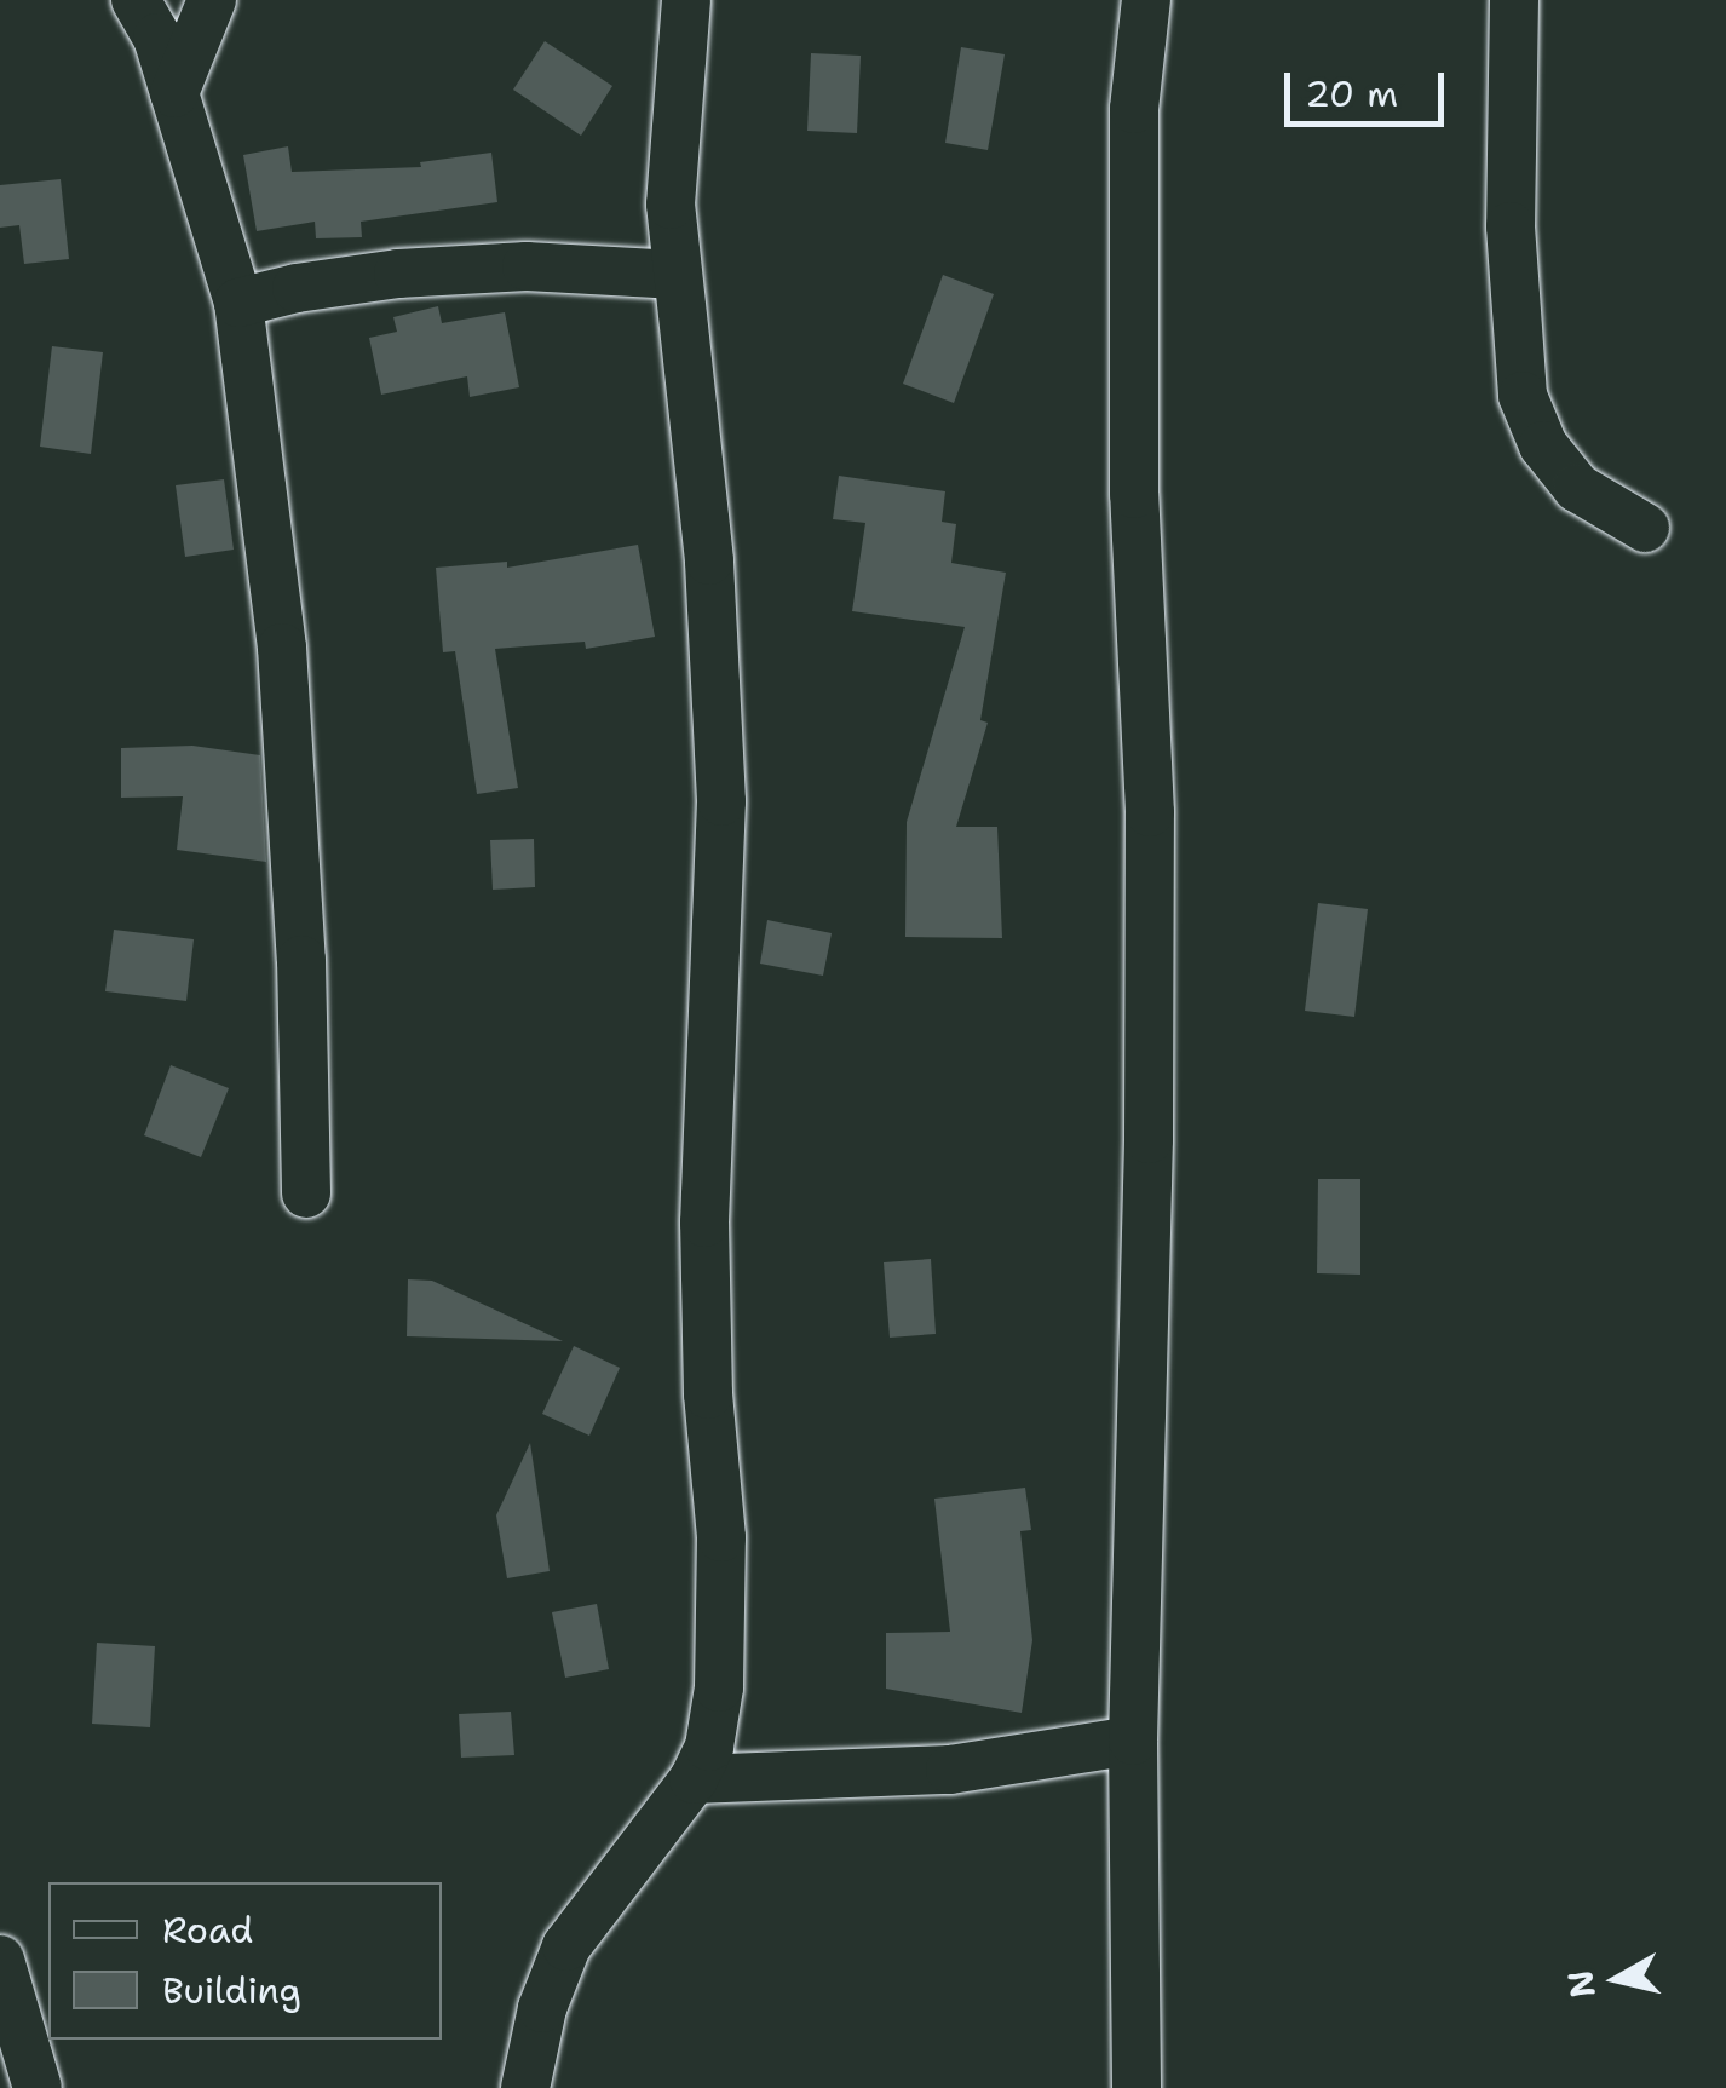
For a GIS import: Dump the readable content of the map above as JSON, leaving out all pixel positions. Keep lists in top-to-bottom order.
{
  "legend": ["Road", "Building"],
  "scale_bar": "20 m",
  "north": "left"
}
